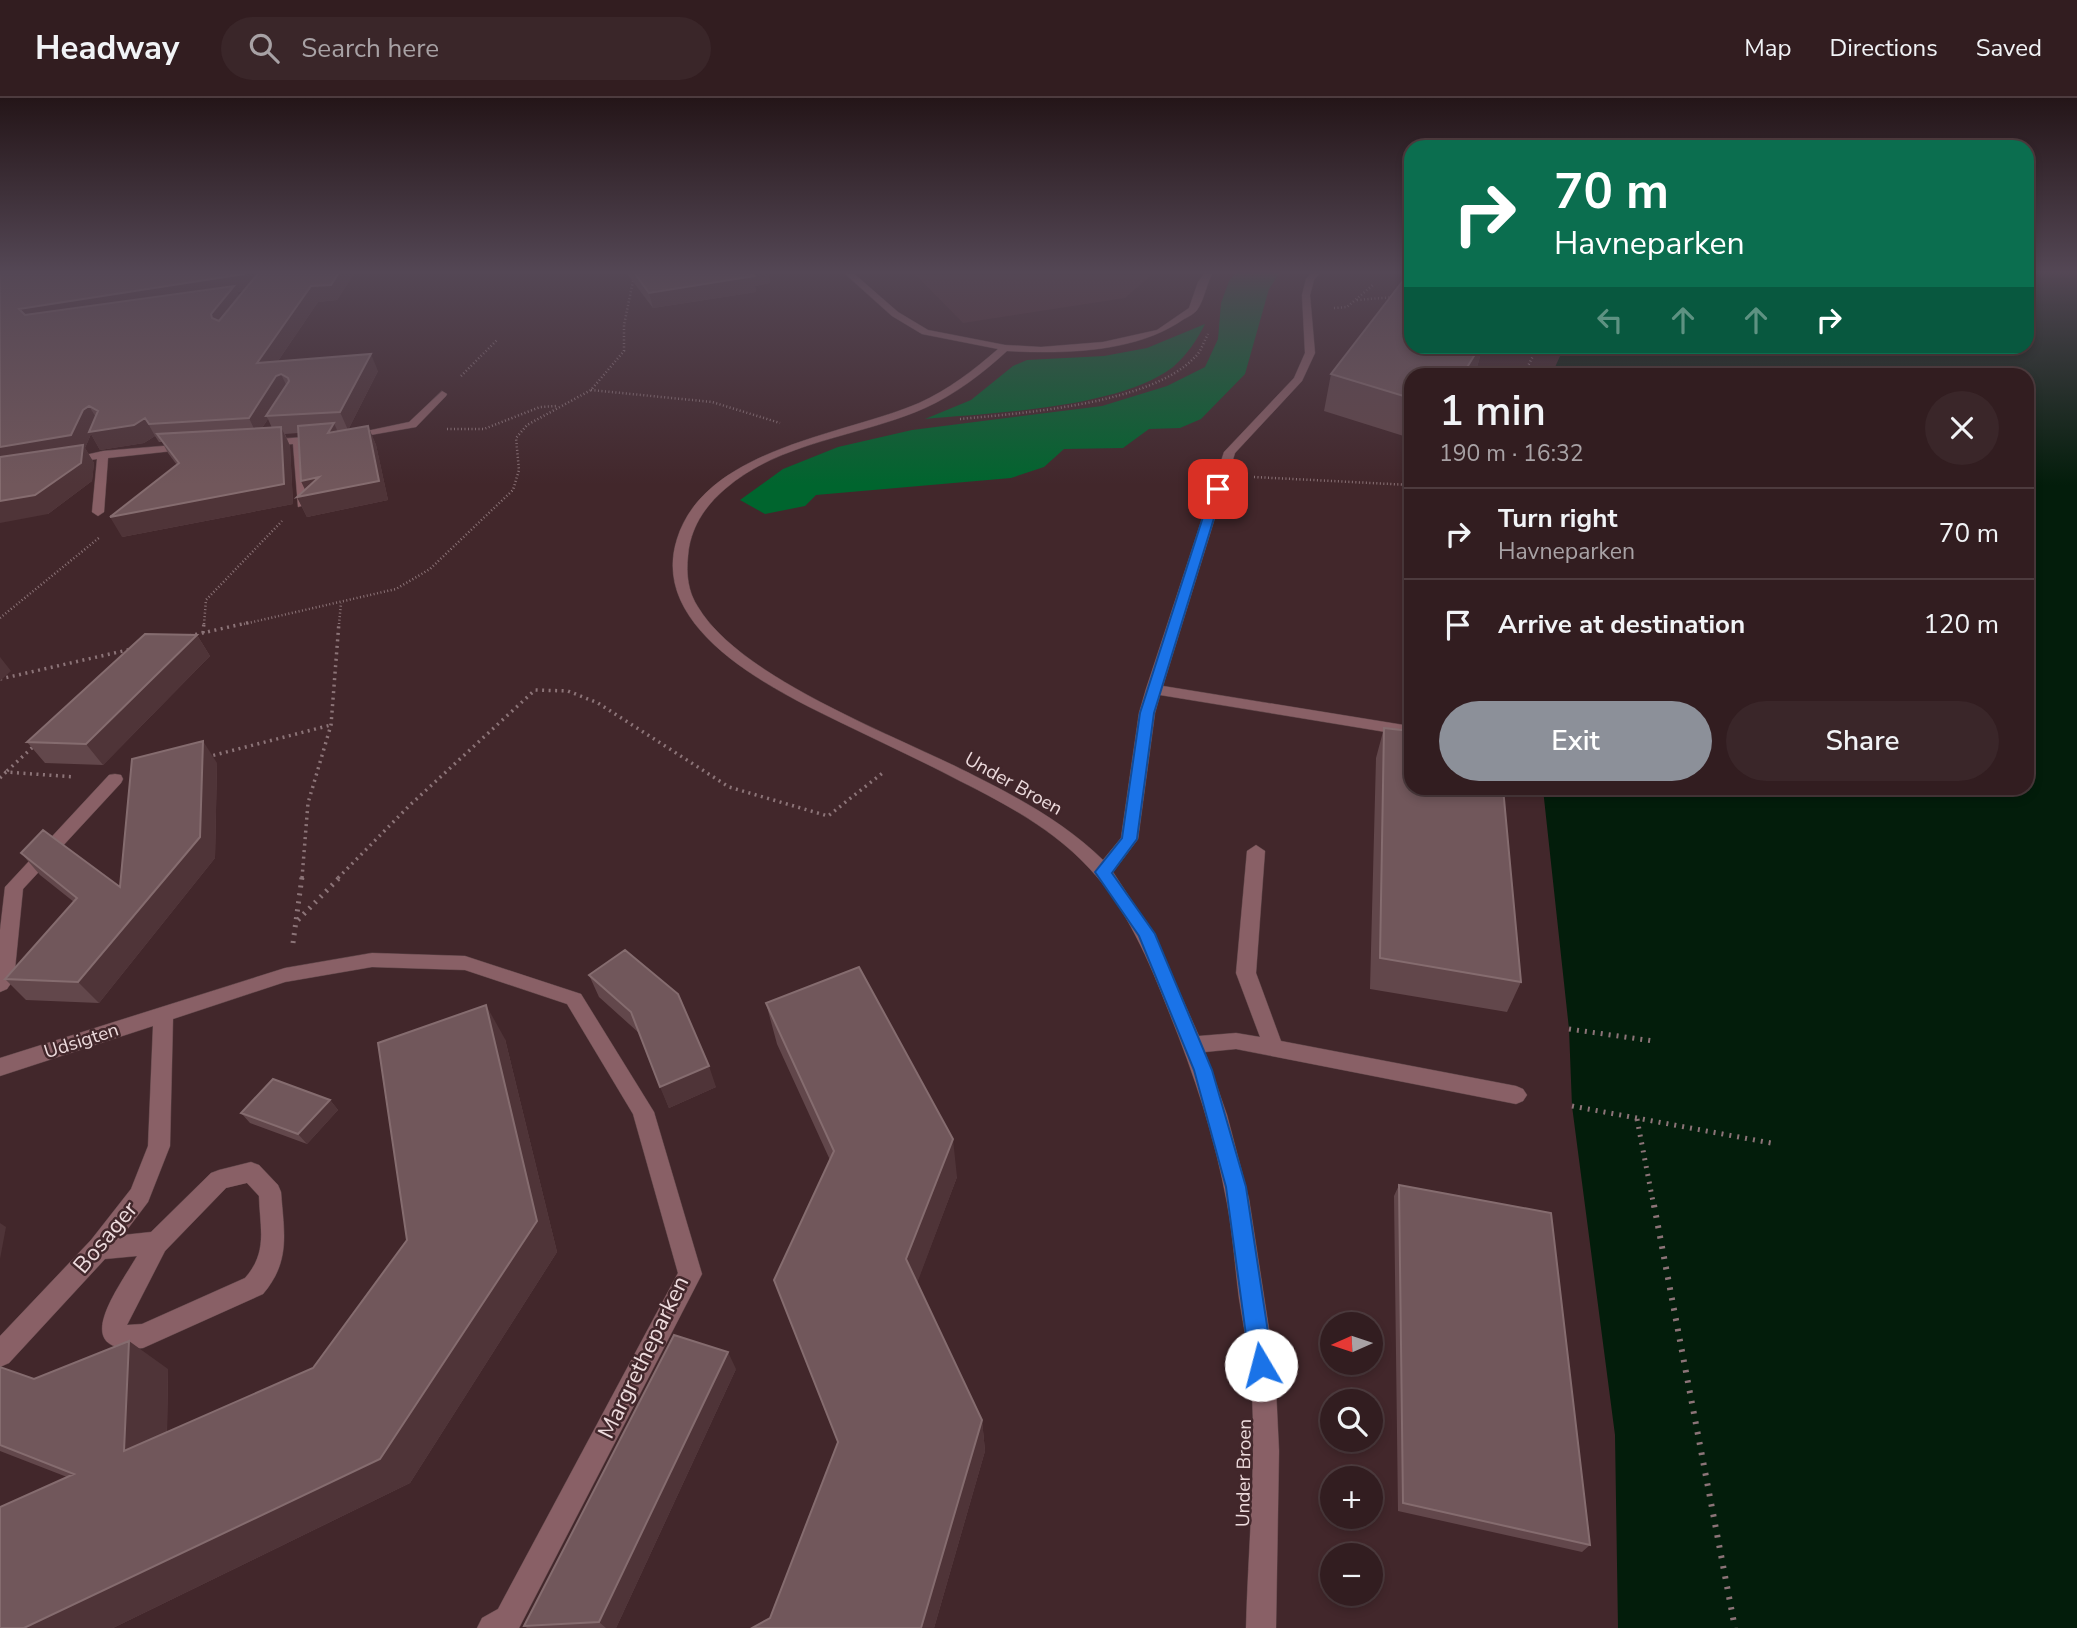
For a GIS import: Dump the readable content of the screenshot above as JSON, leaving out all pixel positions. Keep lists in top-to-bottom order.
{
  "streets": {
    "street": [
      "Under Broen",
      "Udsigten",
      "Bosager",
      "Margretheparken"
    ]
  },
  "crossings": [
    ["Udsigten", "Bosager"],
    ["Udsigten", "Margretheparken"],
    ["Bosager", "Margretheparken"]
  ],
  "north": "left",
  "page": {
    "header": "Headway",
    "search": "Search here",
    "nav": ["Map", "Directions", "Saved"],
    "turn": ["70 m", "Havneparken"],
    "heading": ["1 min", "190 m · 16:32"],
    "list": [
      {
        "name": "Turn right",
        "note": "Havneparken",
        "value": "70 m"
      },
      {
        "name": "Arrive at destination",
        "value": "120 m"
      }
    ],
    "buttons": ["Exit", "Share"],
    "map_buttons": ["+", "−"]
  }
}
